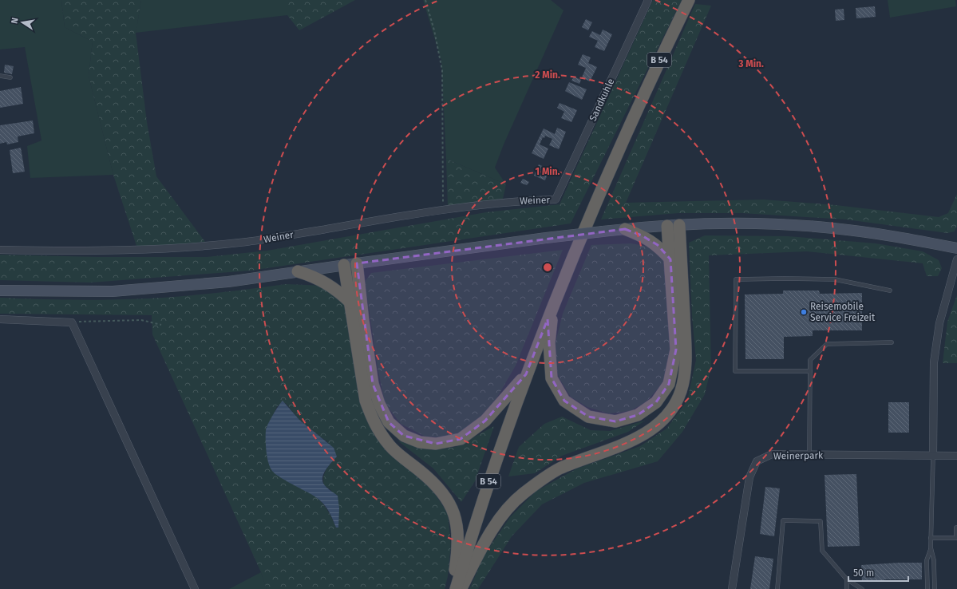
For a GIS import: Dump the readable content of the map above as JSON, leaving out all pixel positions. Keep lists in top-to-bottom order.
{
  "streets": {
    "highway": ["B 54"],
    "street": ["Sandkuhle", "Weiner", "Weinerpark"]
  },
  "crossings": [
    ["Sandkuhle", "Weiner"]
  ],
  "places": ["Reisemobile Service Freizeit"],
  "scale_bar": "50 m",
  "north": "left",
  "rings": ["3 Min.", "2 Min.", "1 Min."]
}
